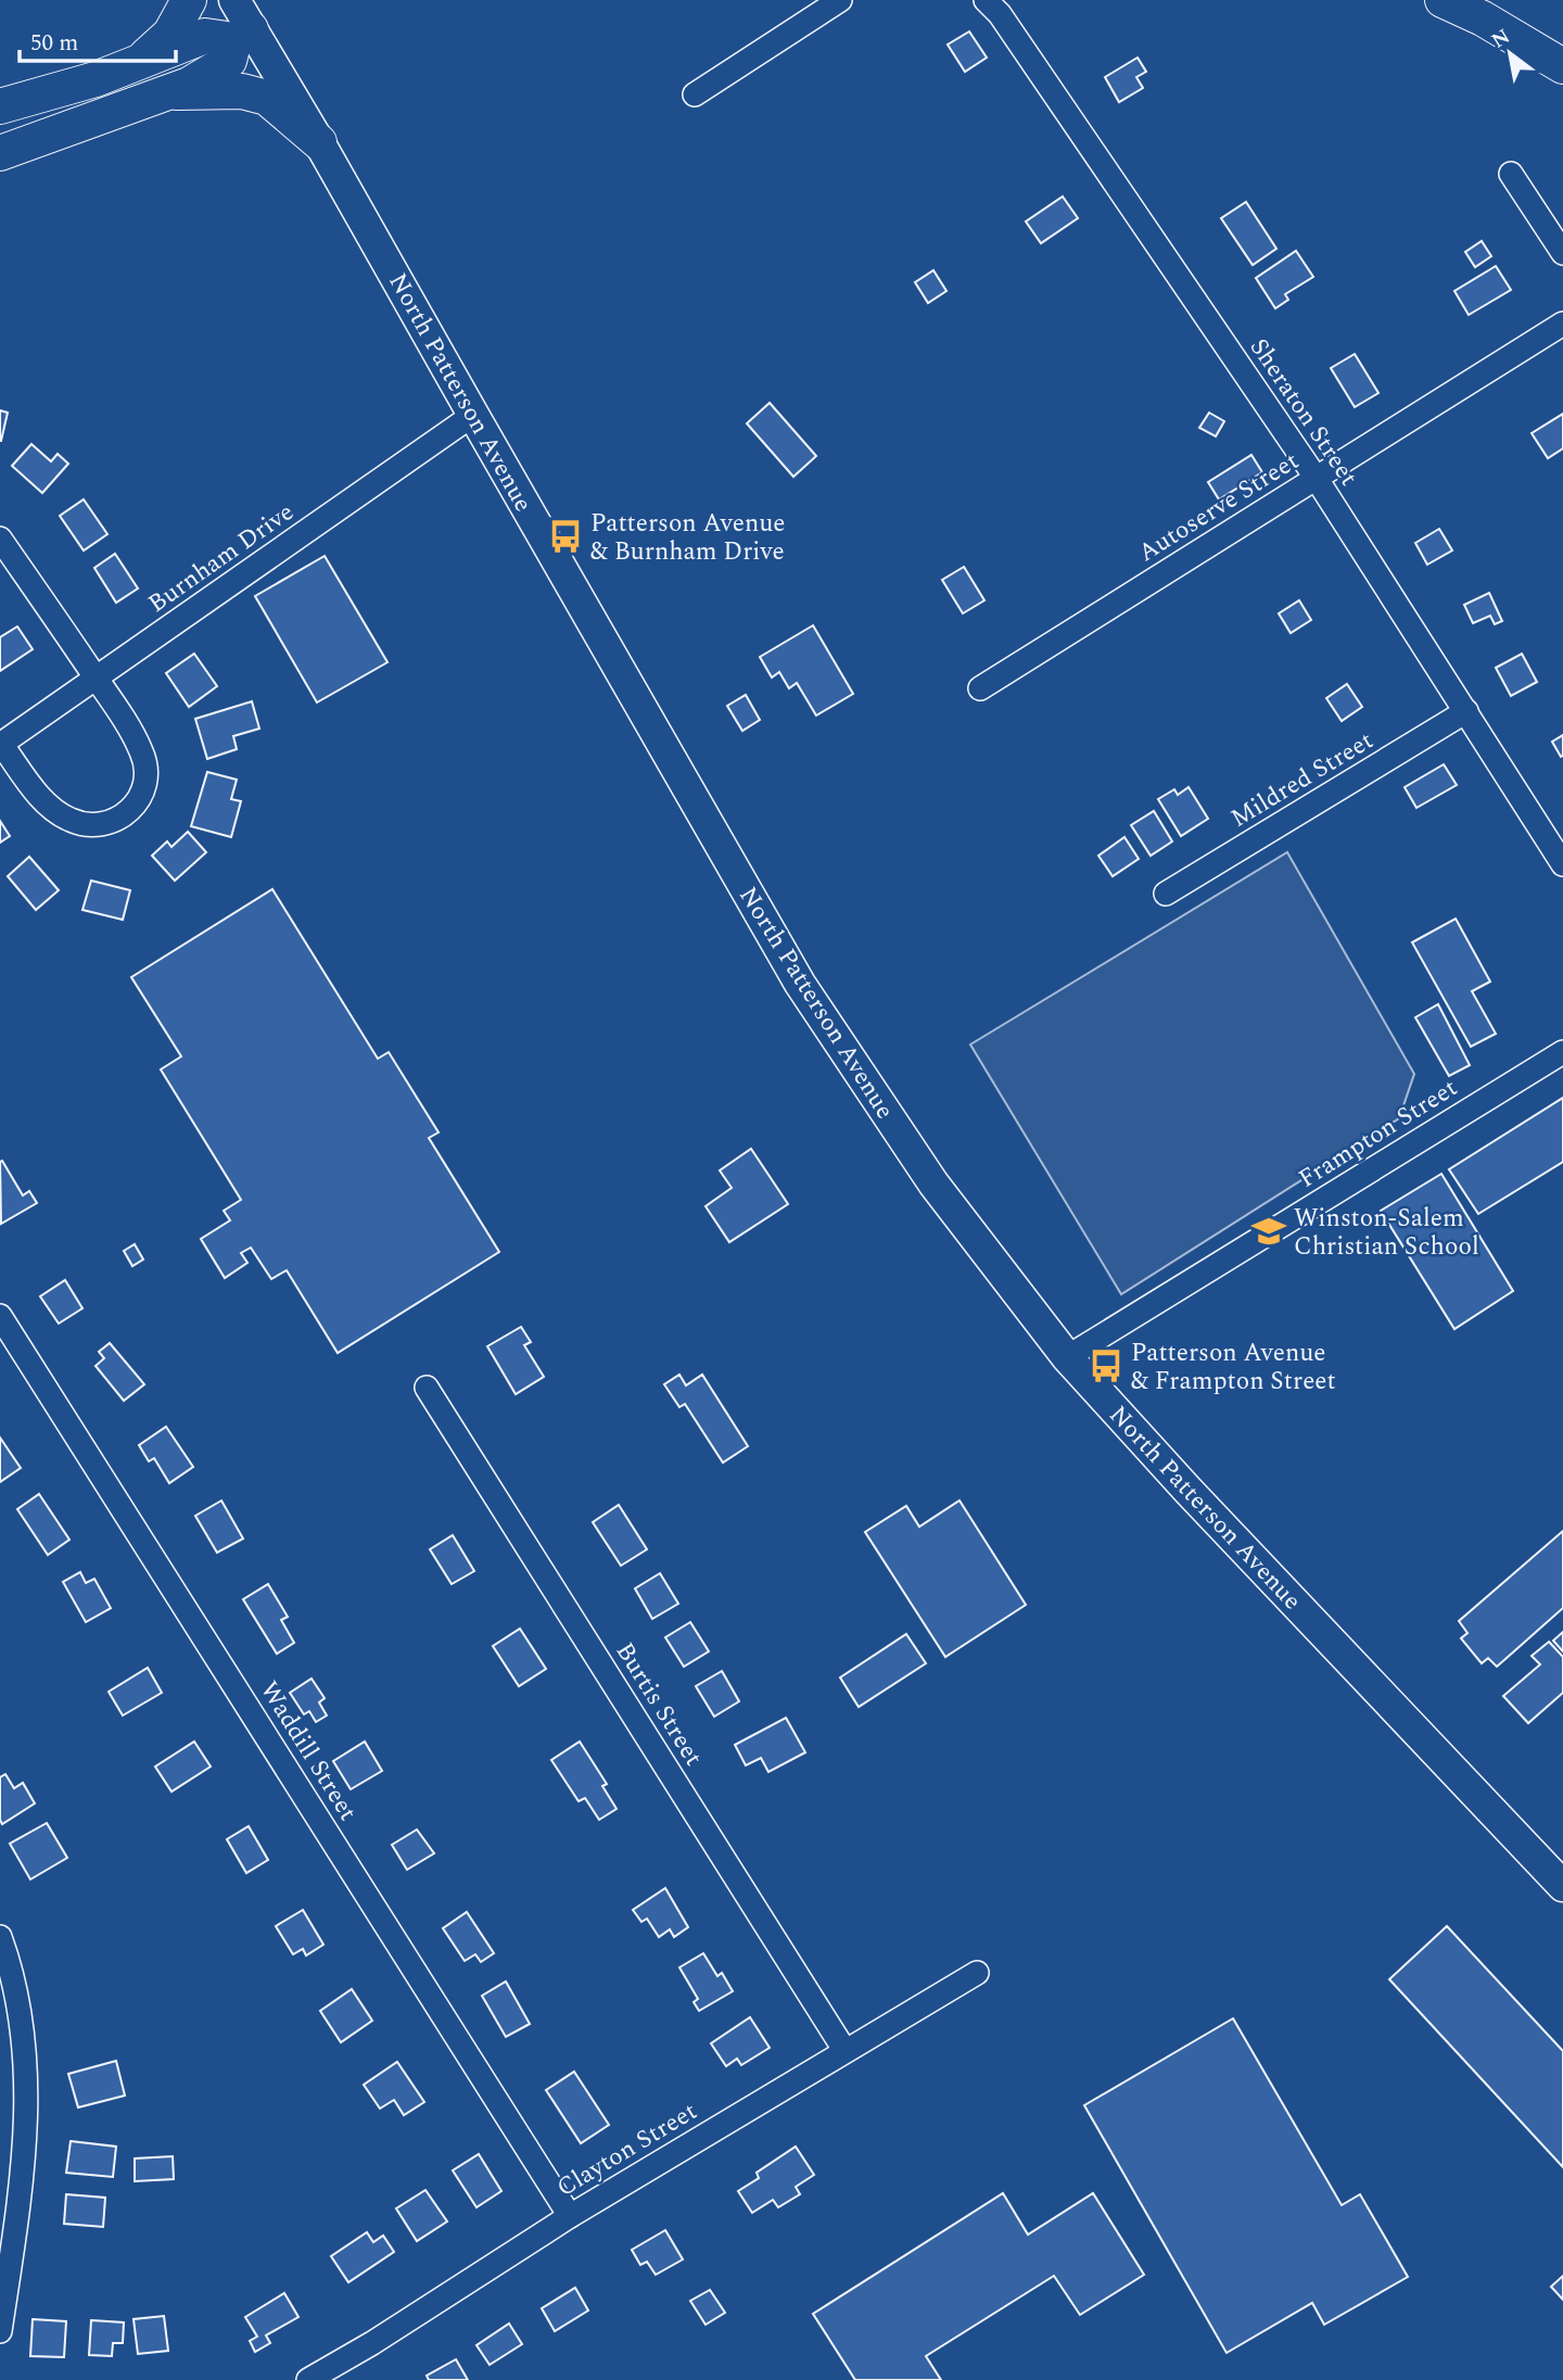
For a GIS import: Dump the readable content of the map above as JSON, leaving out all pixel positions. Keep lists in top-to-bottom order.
{
  "streets": {
    "main road": ["North Patterson Avenue"],
    "street": [
      "Sheraton Street",
      "Autoserve Street",
      "Burnham Drive",
      "Mildred Street",
      "Frampton Street",
      "Burtis Street",
      "Waddill Street",
      "Clayton Street"
    ]
  },
  "crossings": [
    ["North Patterson Avenue", "Burnham Drive"],
    ["North Patterson Avenue", "Frampton Street"],
    ["Sheraton Street", "Autoserve Street"],
    ["Sheraton Street", "Mildred Street"],
    ["Burtis Street", "Clayton Street"],
    ["Waddill Street", "Clayton Street"]
  ],
  "places": {
    "bus stop": ["Patterson Avenue & Burnham Drive", "Patterson Avenue & Frampton Street"],
    "school or university": ["Winston-Salem Christian School"]
  },
  "scale_bar": "50 m",
  "north": "top left"
}
